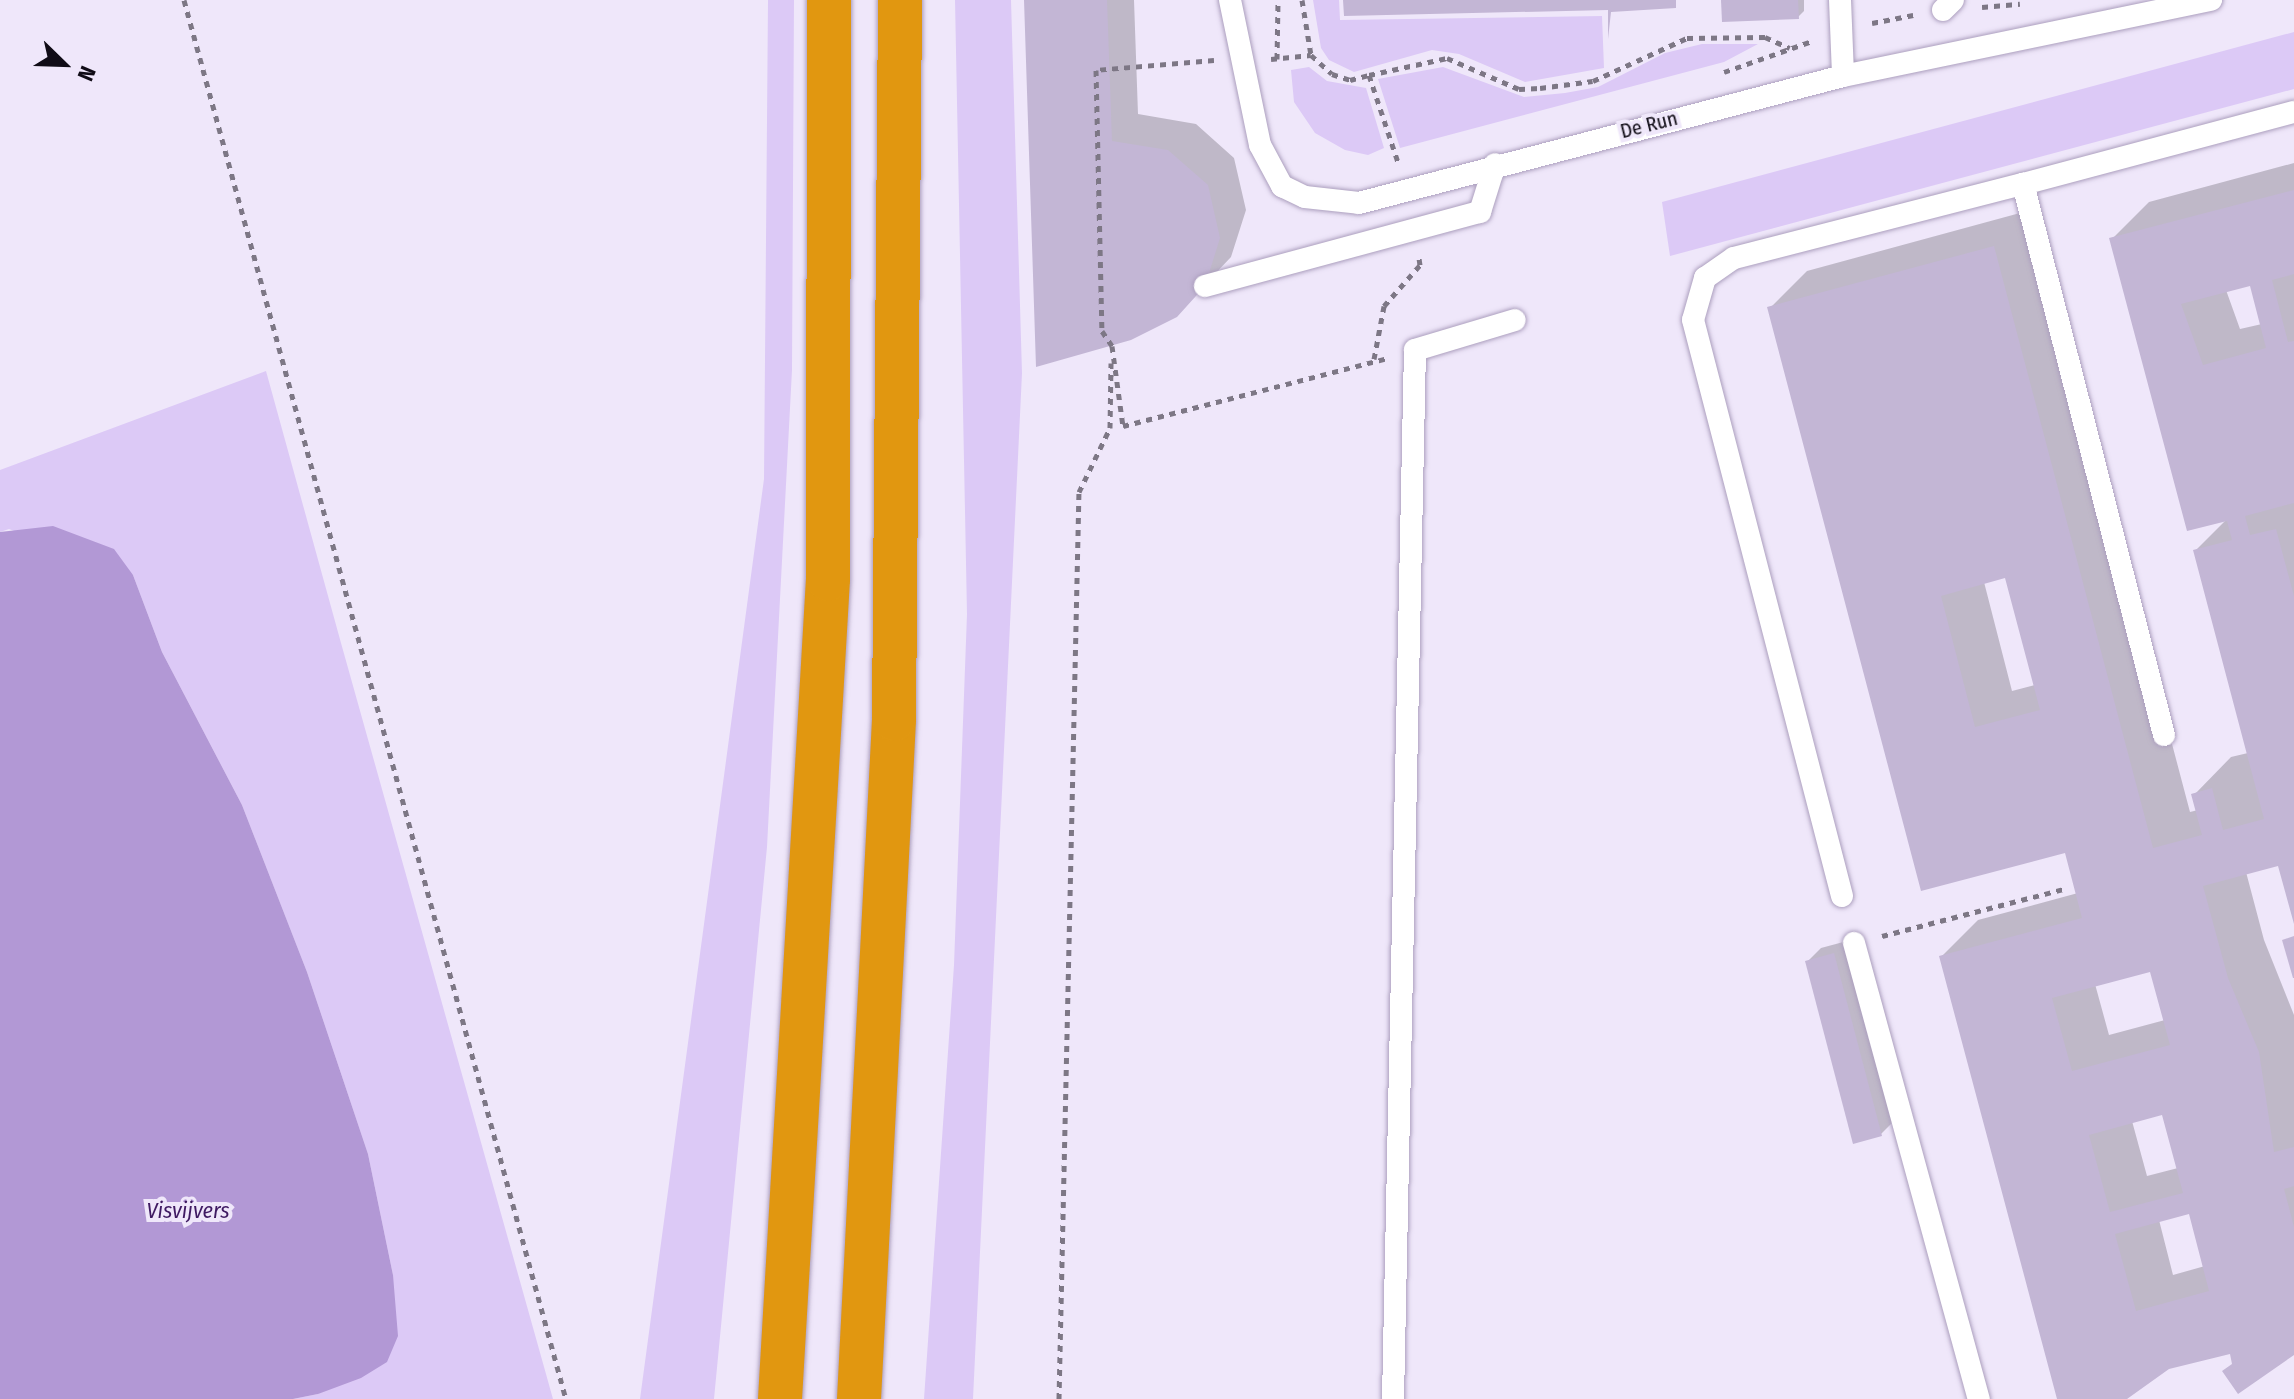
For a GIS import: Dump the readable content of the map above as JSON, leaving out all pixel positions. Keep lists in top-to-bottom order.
{
  "streets": {
    "lane": ["De Run"]
  },
  "water": ["Visvijvers"],
  "north": "bottom right"
}
